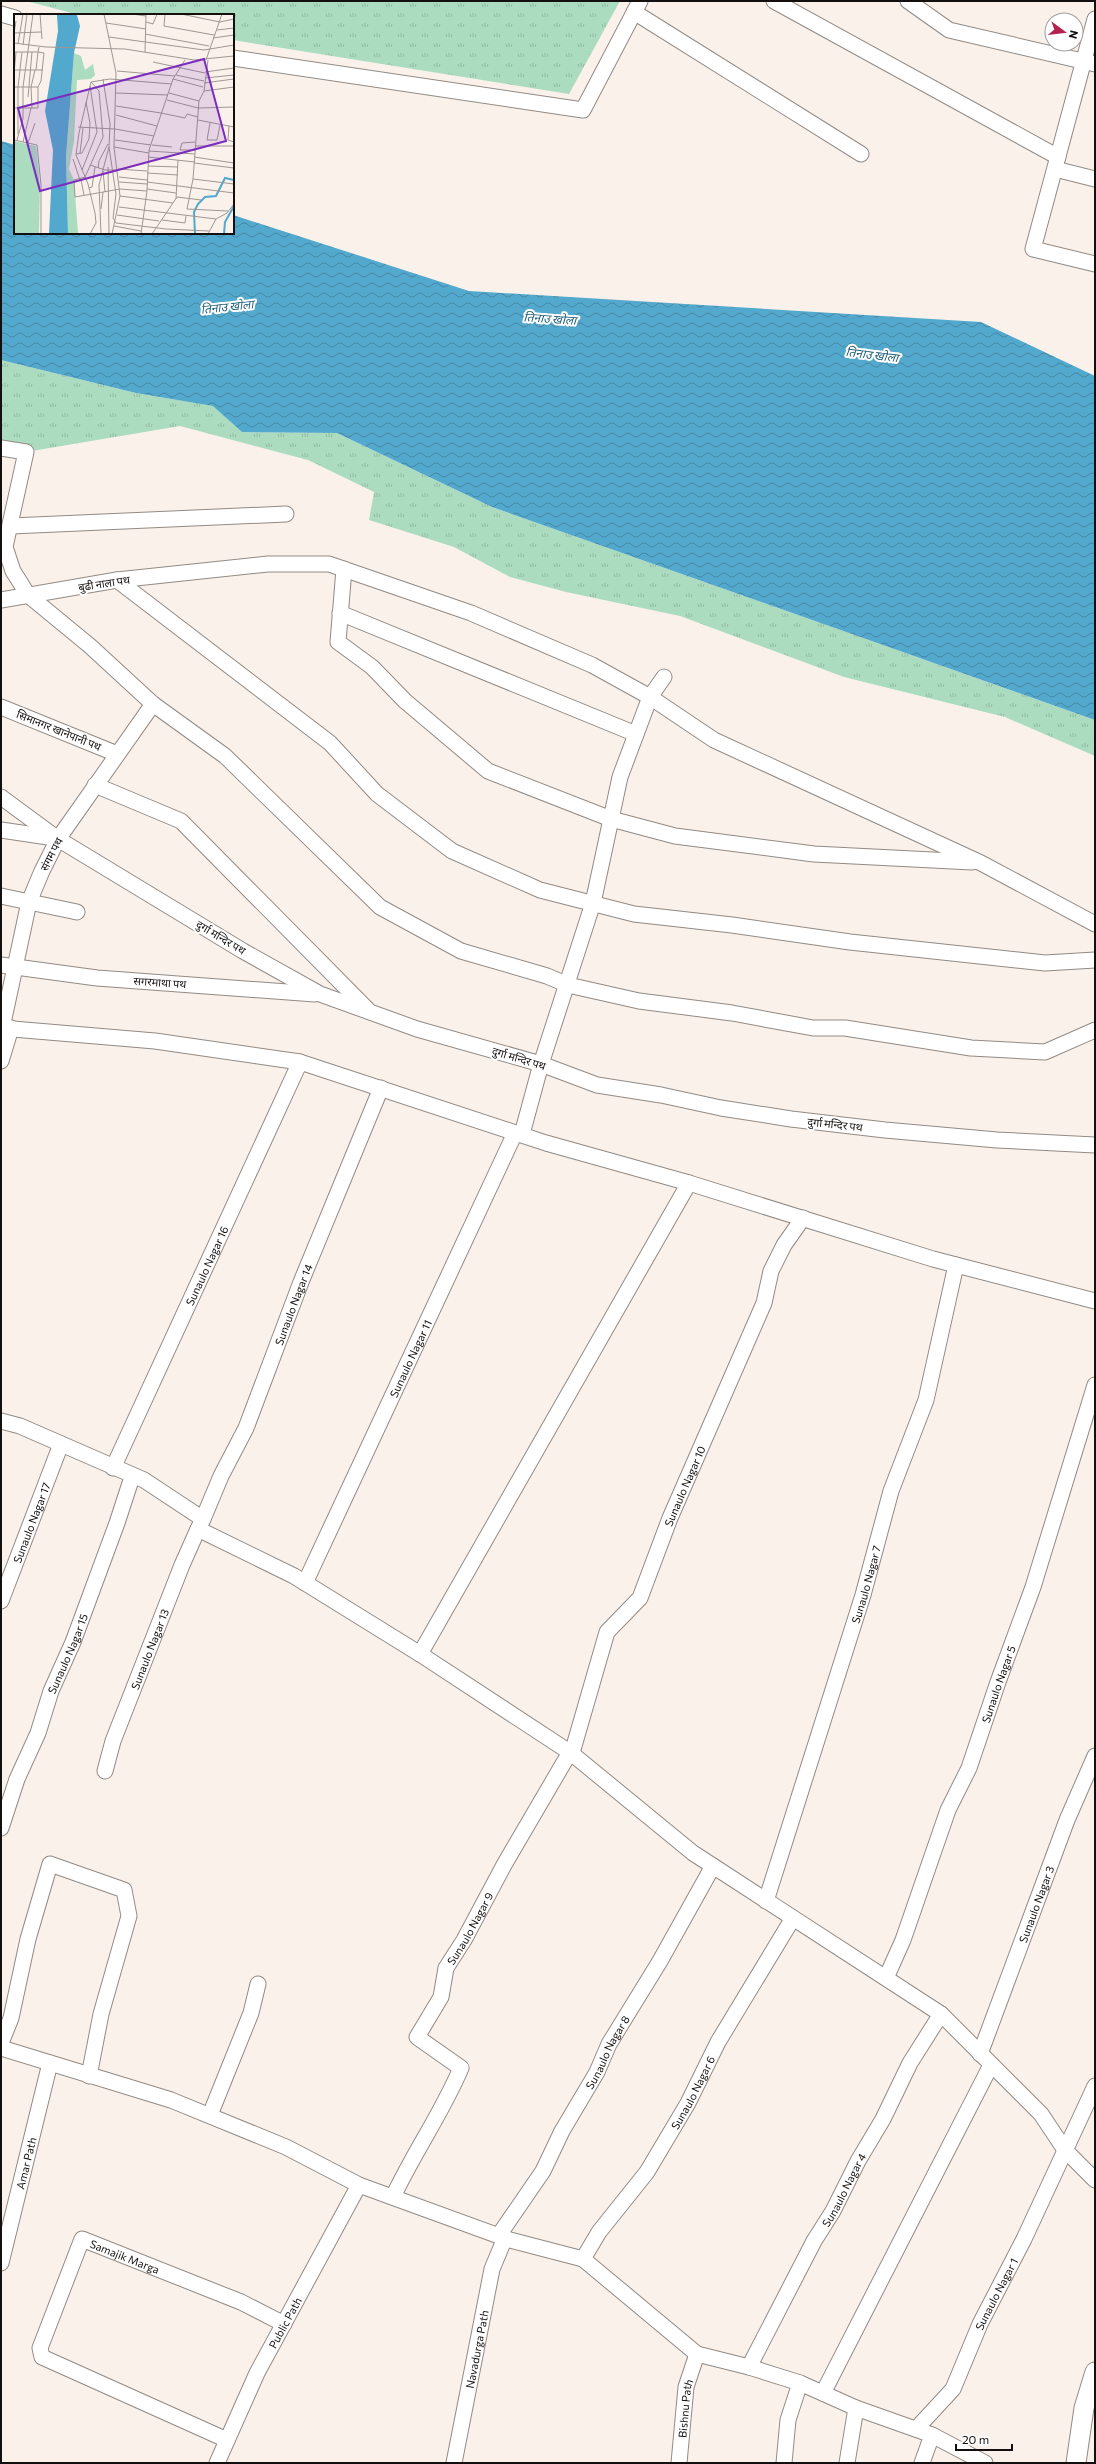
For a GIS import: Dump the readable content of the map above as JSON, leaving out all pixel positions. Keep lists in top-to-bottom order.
{
  "streets": {
    "street": [
      "बुढी नाला पथ",
      "सिमानगर खानेपानी पथ",
      "संगम पथ",
      "दुर्गा मन्दिर पथ",
      "सगरमाथा पथ",
      "Sunaulo Nagar 16",
      "Sunaulo Nagar 14",
      "Sunaulo Nagar 11",
      "Sunaulo Nagar 10",
      "Sunaulo Nagar 17",
      "Sunaulo Nagar 7",
      "Sunaulo Nagar 13",
      "Sunaulo Nagar 15",
      "Sunaulo Nagar 5",
      "Sunaulo Nagar 3",
      "Sunaulo Nagar 9",
      "Sunaulo Nagar 8",
      "Sunaulo Nagar 6",
      "Amar Path",
      "Sunaulo Nagar 4",
      "Samajik Marga",
      "Sunaulo Nagar 1",
      "Public Path",
      "Navadurga Path",
      "Bishnu Path"
    ]
  },
  "crossings": [
    ["बुढी नाला पथ", "Sunaulo Nagar 11"],
    ["सिमानगर खानेपानी पथ", "संगम पथ"],
    ["संगम पथ", "दुर्गा मन्दिर पथ"],
    ["संगम पथ", "सगरमाथा पथ"],
    ["दुर्गा मन्दिर पथ", "सगरमाथा पथ"],
    ["दुर्गा मन्दिर पथ", "Sunaulo Nagar 11"],
    ["Sunaulo Nagar 14", "Sunaulo Nagar 13"],
    ["Sunaulo Nagar 10", "Sunaulo Nagar 9"],
    ["Sunaulo Nagar 8", "Navadurga Path"],
    ["Samajik Marga", "Public Path"]
  ],
  "water": ["तिनाउ खोला"],
  "scale_bar": "20 m",
  "north": "right"
}
